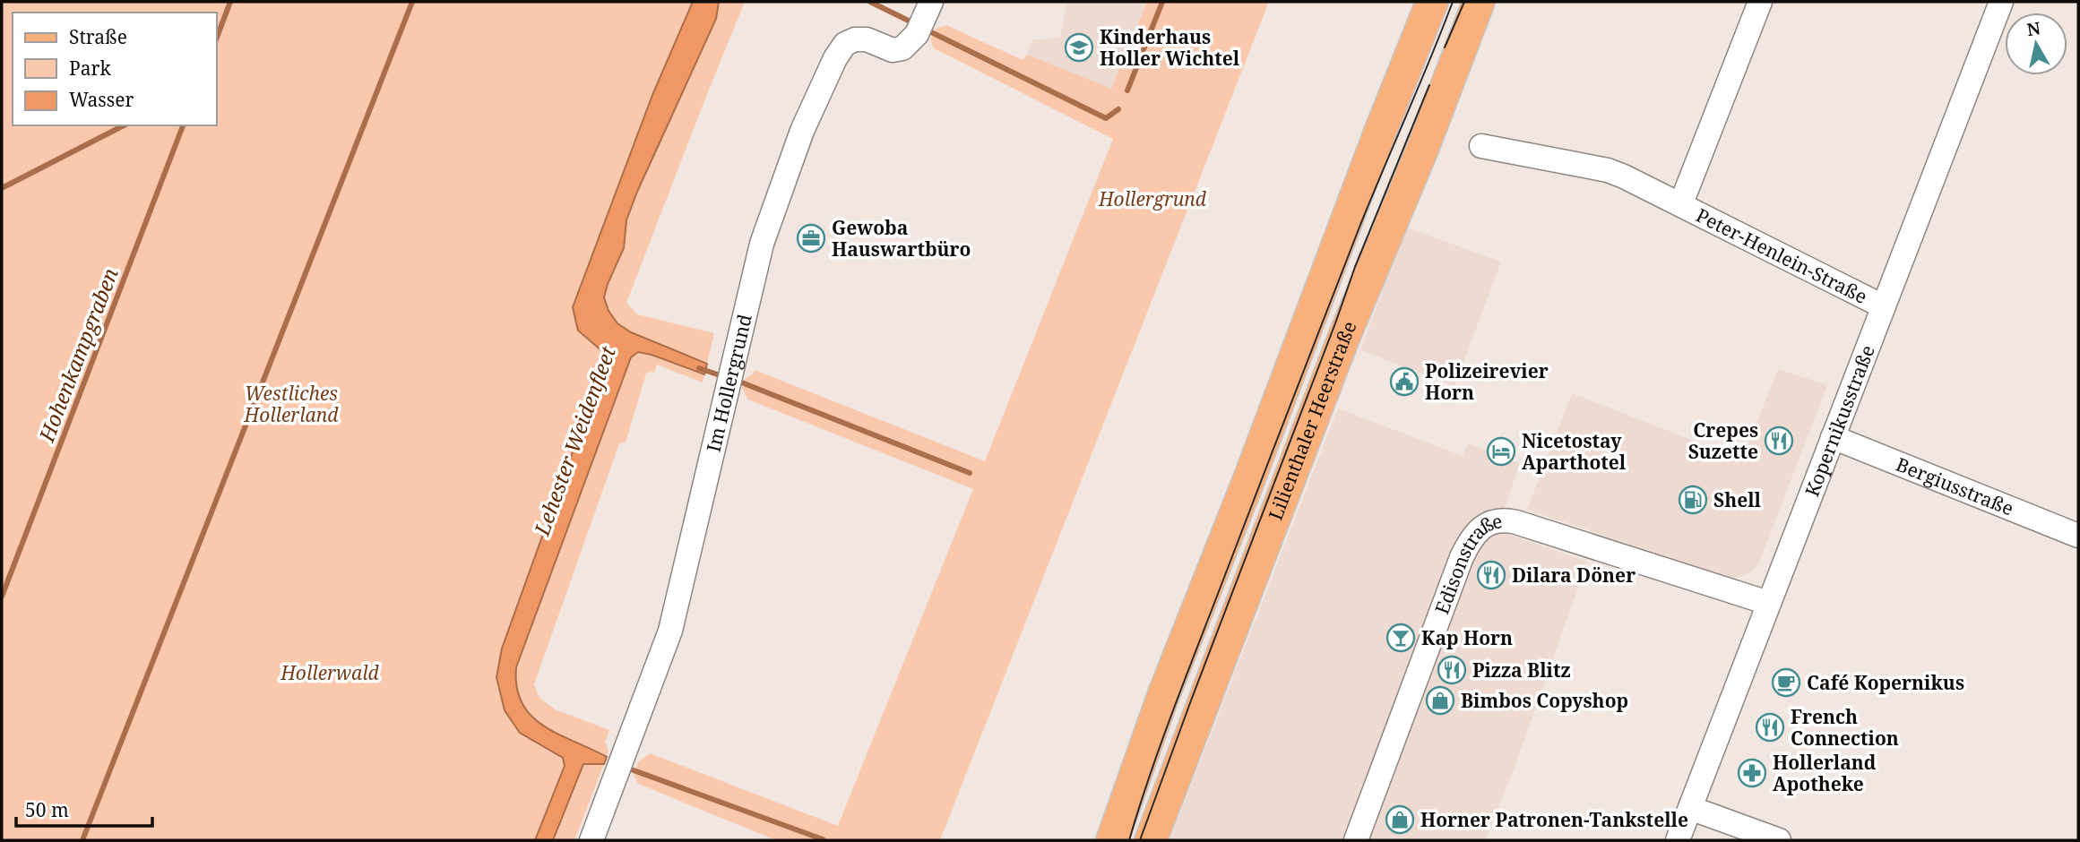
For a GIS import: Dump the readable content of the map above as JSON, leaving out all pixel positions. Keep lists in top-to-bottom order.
{
  "streets": {
    "main road": ["Lilienthaler Heerstraße"],
    "street": [
      "Peter-Henlein-Straße",
      "Im Hollergrund",
      "Kopernikusstraße",
      "Bergiusstraße",
      "Edisonstraße"
    ]
  },
  "crossings": [
    ["Peter-Henlein-Straße", "Kopernikusstraße"],
    ["Kopernikusstraße", "Bergiusstraße"],
    ["Kopernikusstraße", "Edisonstraße"]
  ],
  "water": ["Hohenkampgraben", "Lehester Weidenfleet"],
  "parks": ["Hollergrund", "Westliches Hollerland", "Hollerwald"],
  "places": {
    "school or university": ["Kinderhaus Holler Wichtel"],
    "office": ["Gewoba Hauswartbüro"],
    "public building": ["Polizeirevier Horn"],
    "restaurant": [
      "Crepes Suzette",
      "Dilara Döner",
      "Pizza Blitz",
      "French Connection"
    ],
    "hotel": ["Nicetostay Aparthotel"],
    "fuel station": ["Shell"],
    "bar": ["Kap Horn"],
    "cafe": ["Café Kopernikus"],
    "shop": ["Bimbos Copyshop", "Horner Patronen-Tankstelle"],
    "pharmacy": ["Hollerland Apotheke"]
  },
  "legend": ["Straße", "Park", "Wasser"],
  "scale_bar": "50 m",
  "north": "top"
}
